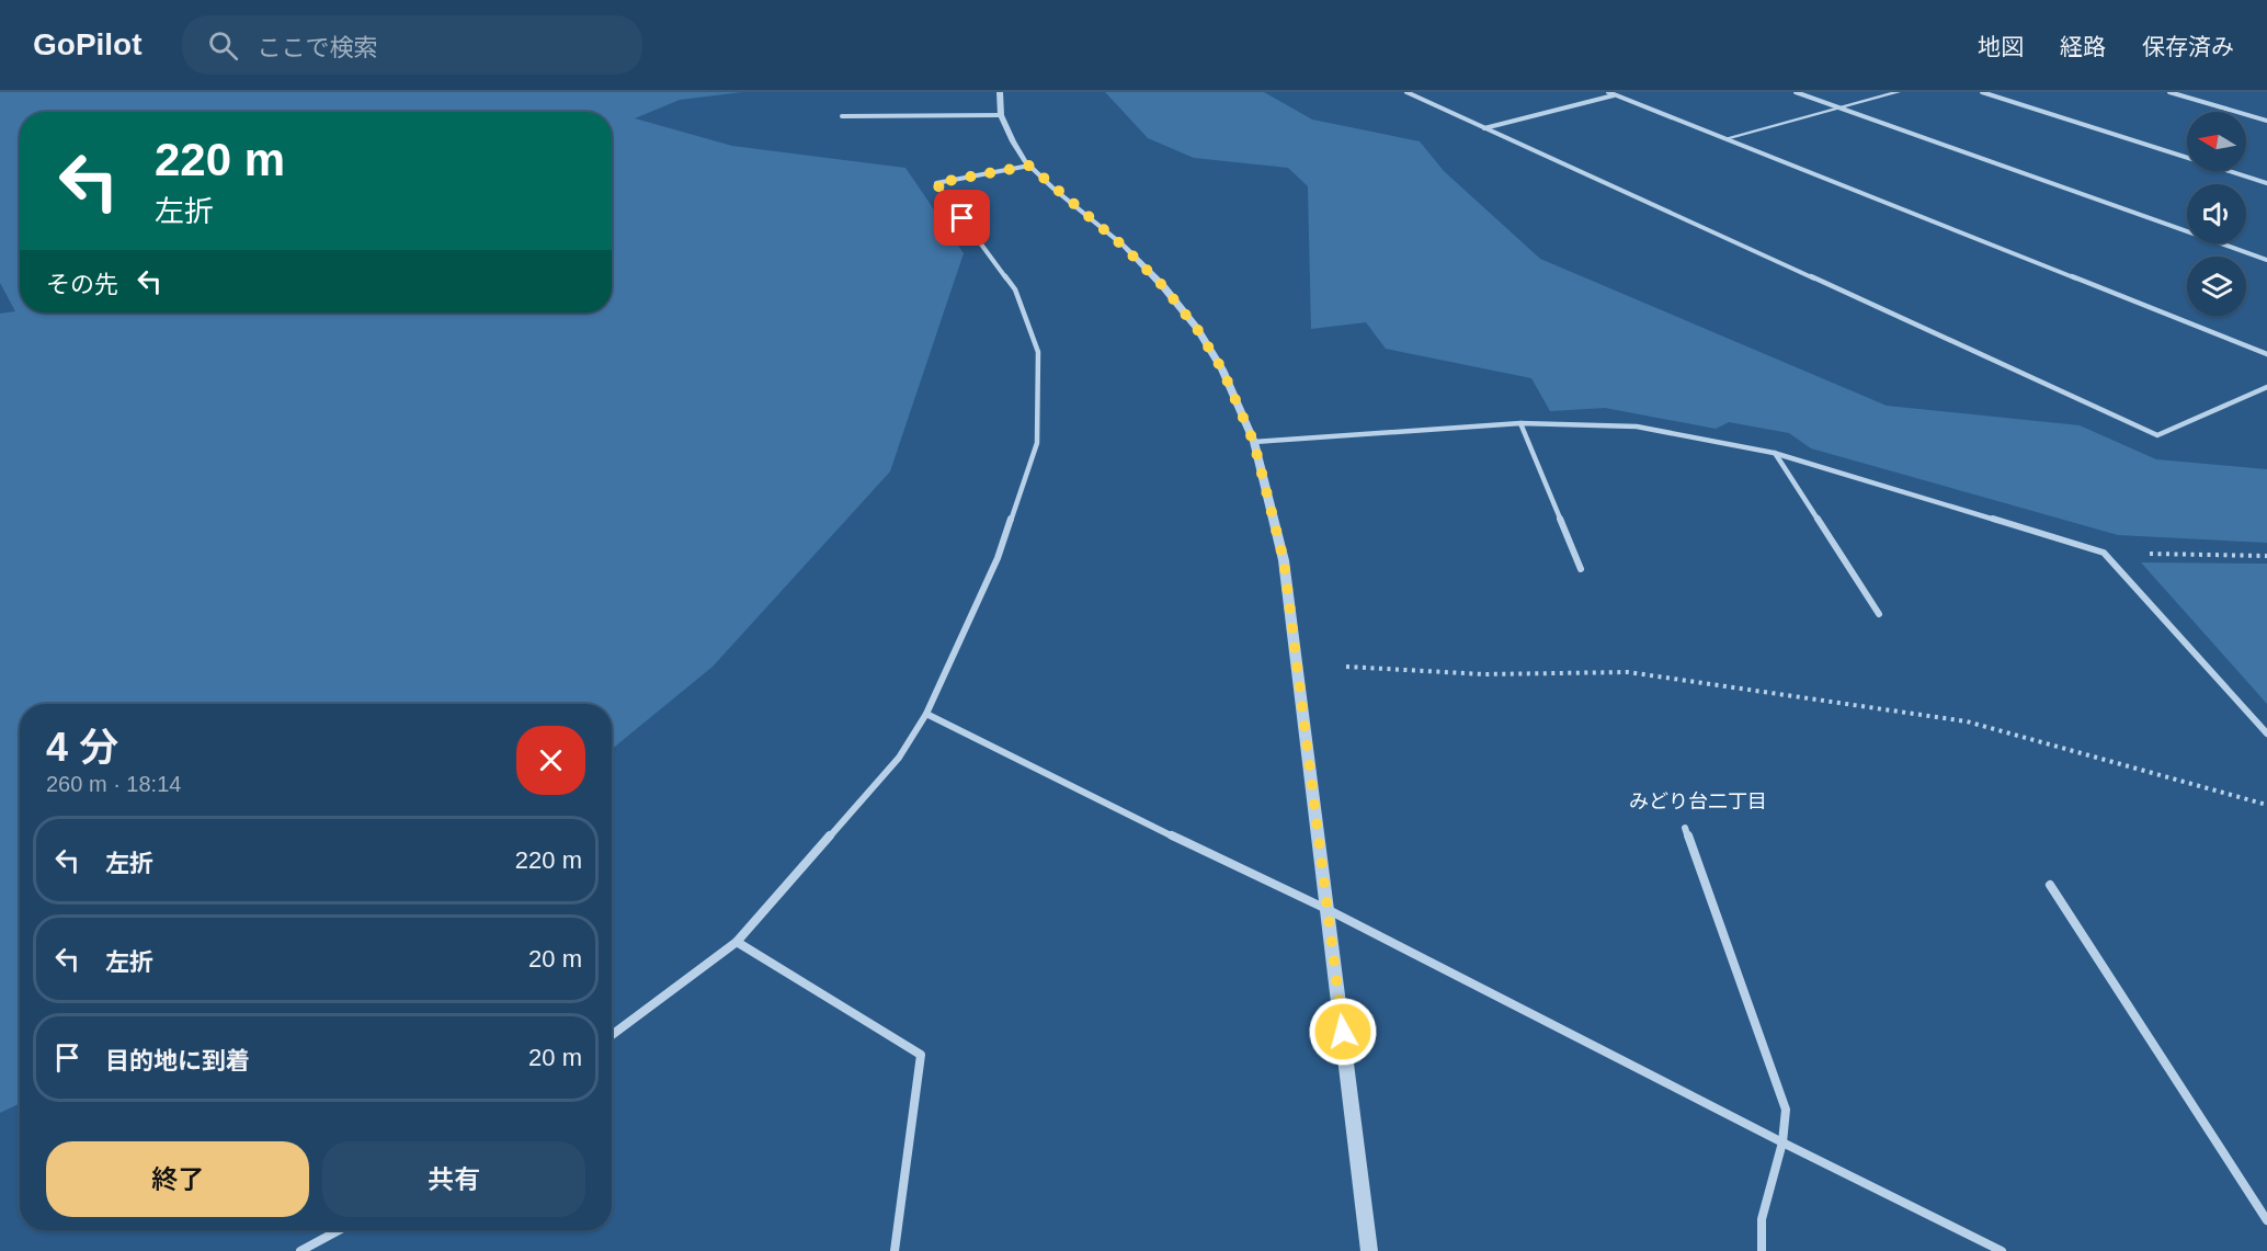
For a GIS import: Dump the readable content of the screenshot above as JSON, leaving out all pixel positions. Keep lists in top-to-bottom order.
{
  "districts": ["みどり台二丁目"],
  "north": "left",
  "page": {
    "header": "GoPilot",
    "search": "ここで検索",
    "nav": ["地図", "経路", "保存済み"],
    "turn": ["220 m", "左折"],
    "then": "その先",
    "heading": ["4 分", "260 m · 18:14"],
    "list": [
      {
        "name": "左折",
        "value": "220 m"
      },
      {
        "name": "左折",
        "value": "20 m"
      },
      {
        "name": "目的地に到着",
        "value": "20 m"
      }
    ],
    "buttons": ["終了", "共有"]
  }
}
